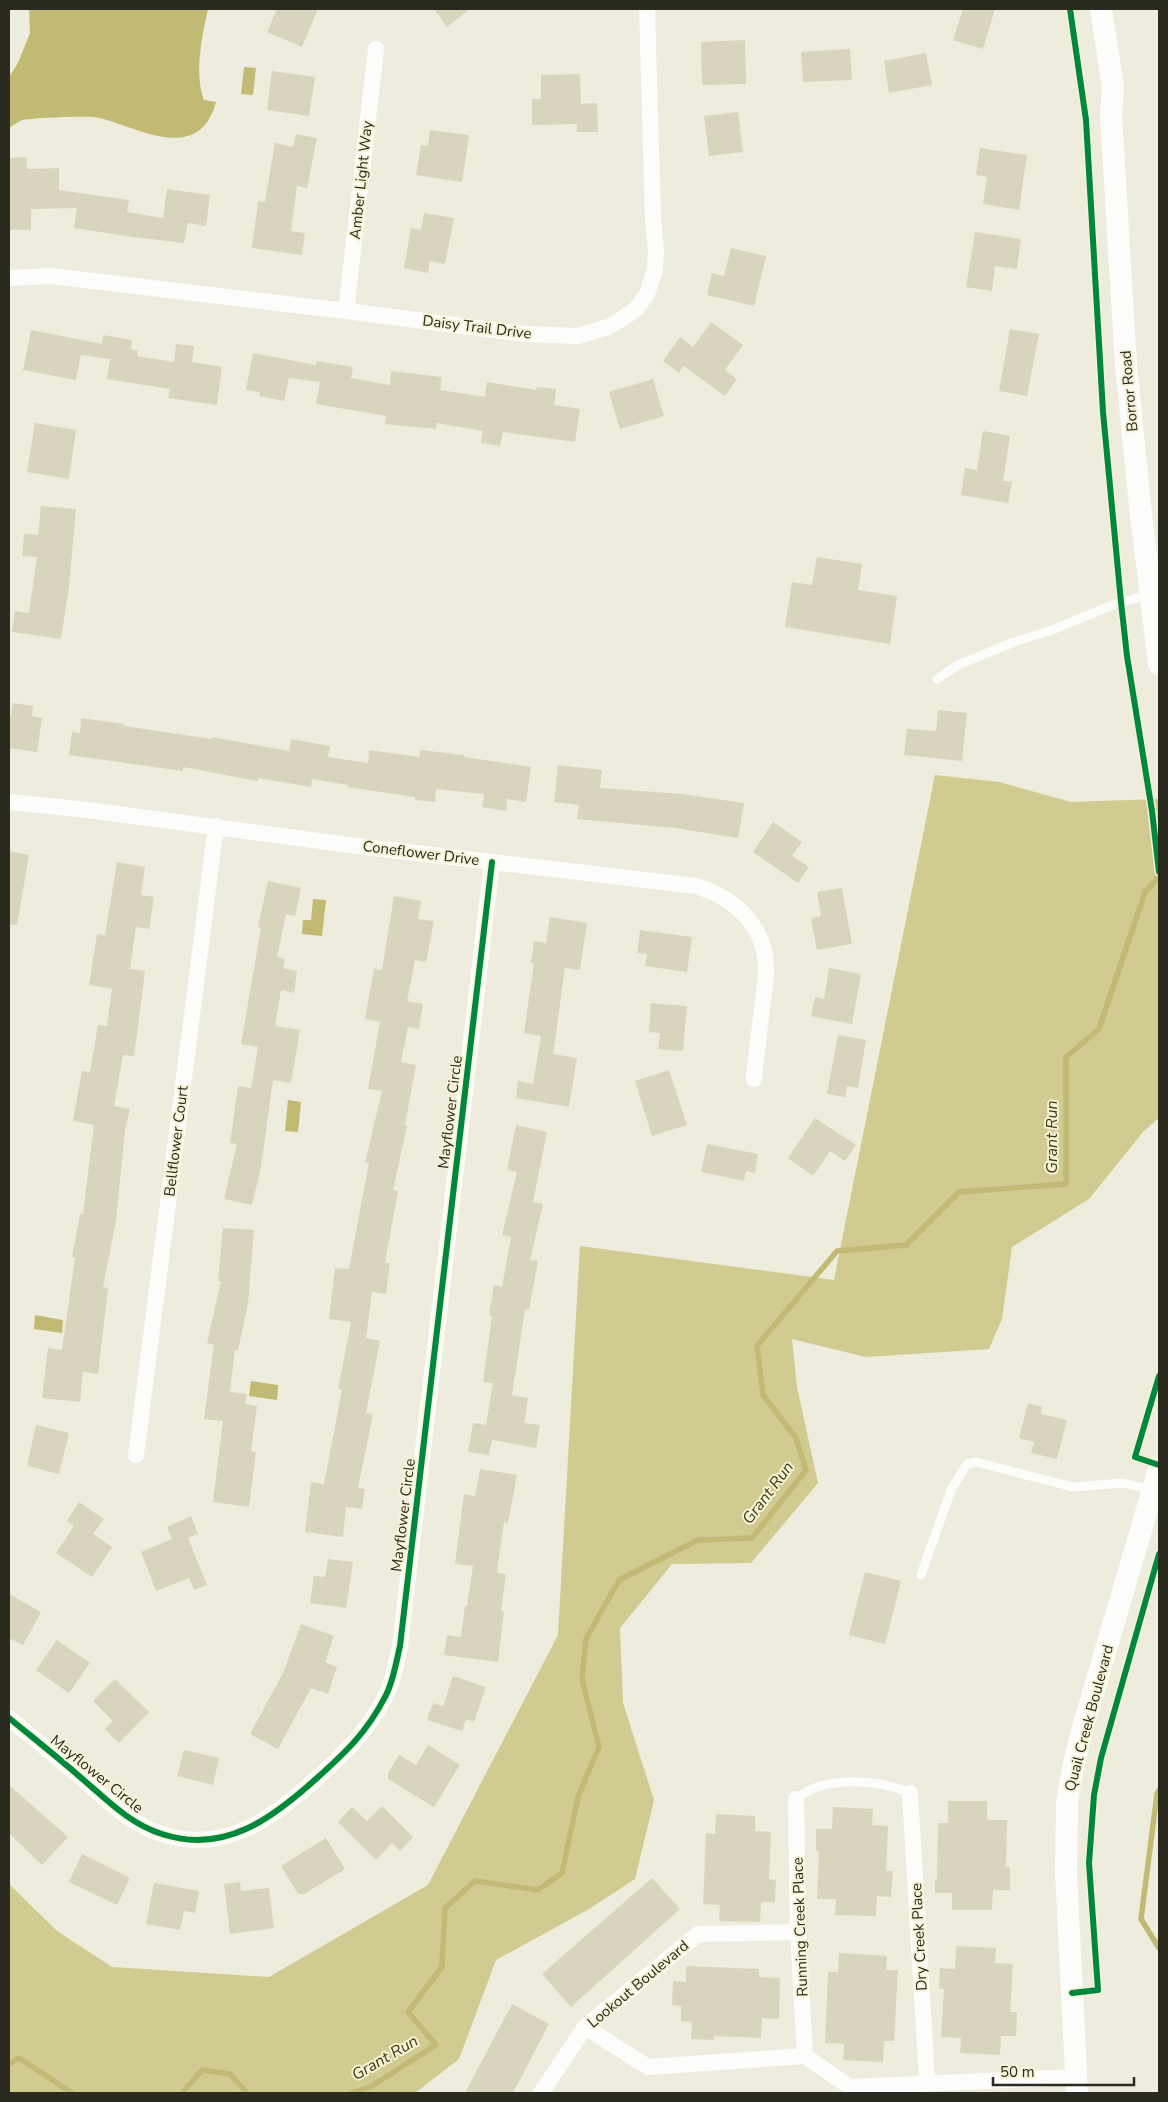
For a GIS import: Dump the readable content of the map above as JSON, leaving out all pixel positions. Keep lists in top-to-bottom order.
{
  "streets": {
    "street": [
      "Amber Light Way",
      "Daisy Trail Drive",
      "Borror Road",
      "Coneflower Drive",
      "Mayflower Circle",
      "Bellflower Court",
      "Quail Creek Boulevard",
      "Running Creek Place",
      "Dry Creek Place",
      "Lookout Boulevard"
    ]
  },
  "crossings": [
    ["Amber Light Way", "Daisy Trail Drive"],
    ["Coneflower Drive", "Mayflower Circle"],
    ["Coneflower Drive", "Bellflower Court"],
    ["Running Creek Place", "Lookout Boulevard"]
  ],
  "water": ["Grant Run"],
  "scale_bar": "50 m"
}
